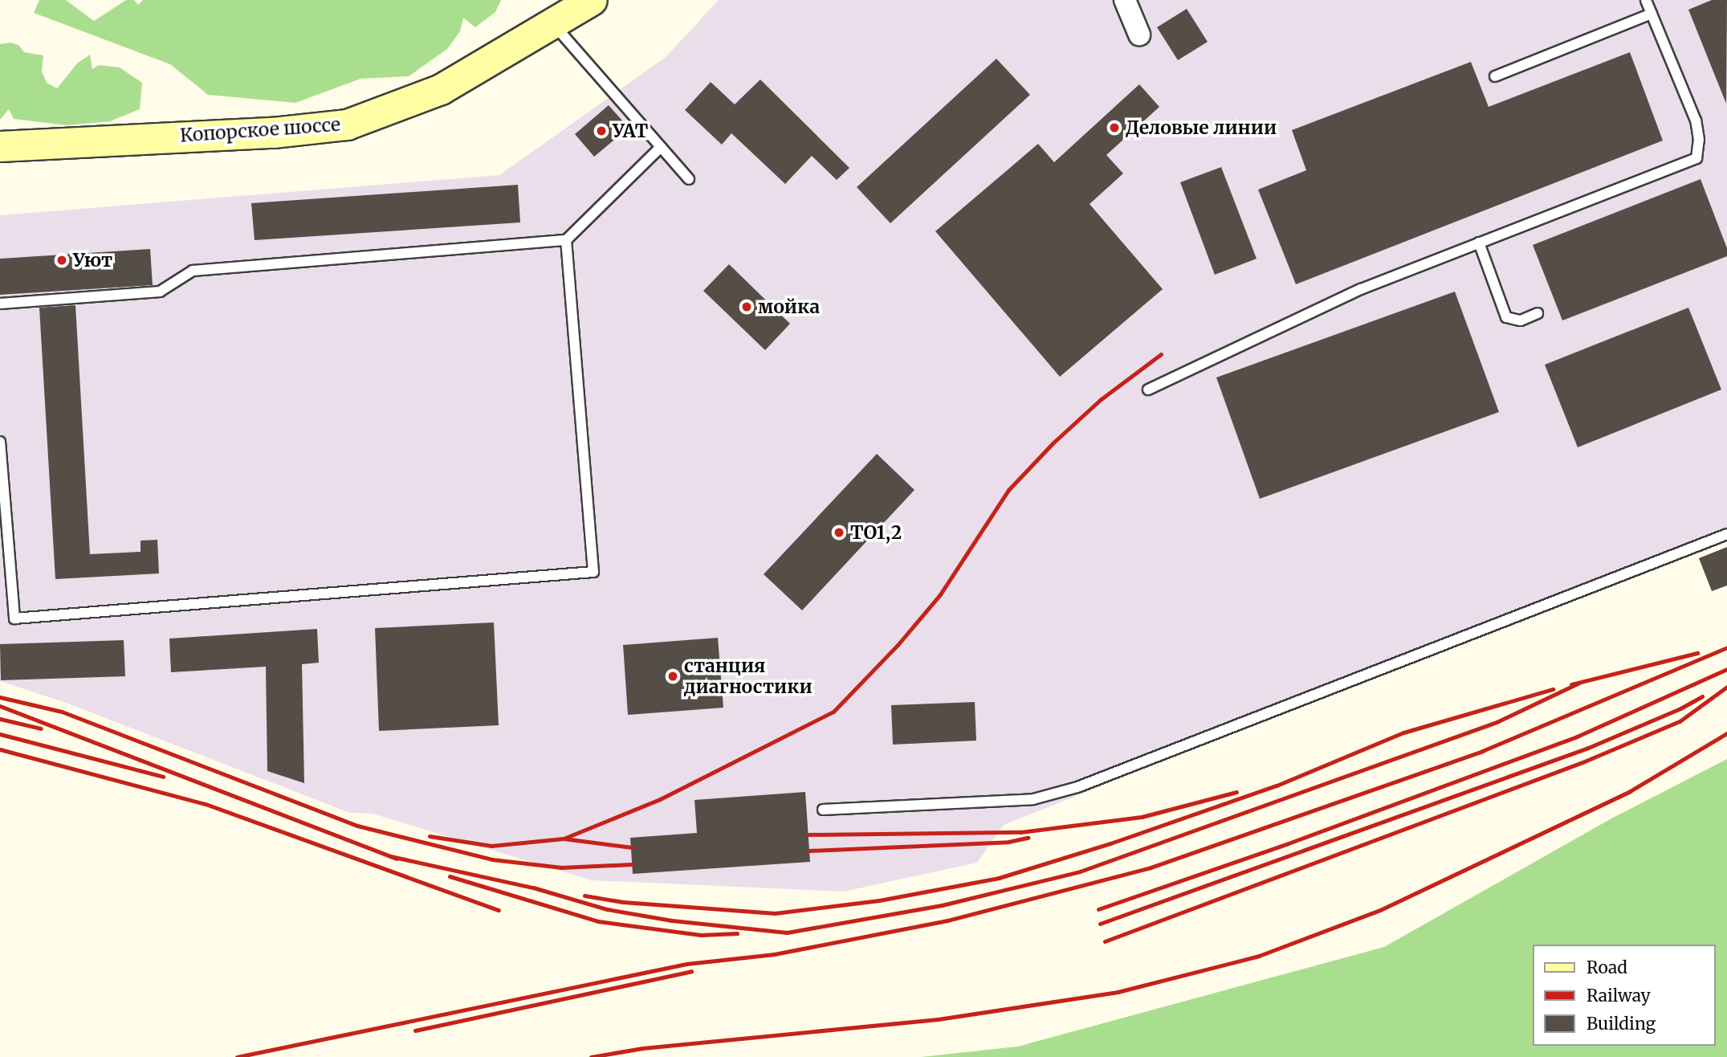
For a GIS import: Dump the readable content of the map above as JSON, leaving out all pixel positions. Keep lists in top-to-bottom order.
{
  "streets": {
    "main road": ["Копорское шоссе"]
  },
  "places": [
    "Деловые линии",
    "УАТ",
    "Уют",
    "мойка",
    "ТО1,2",
    "станция диагностики"
  ],
  "legend": ["Road", "Railway", "Building"]
}
